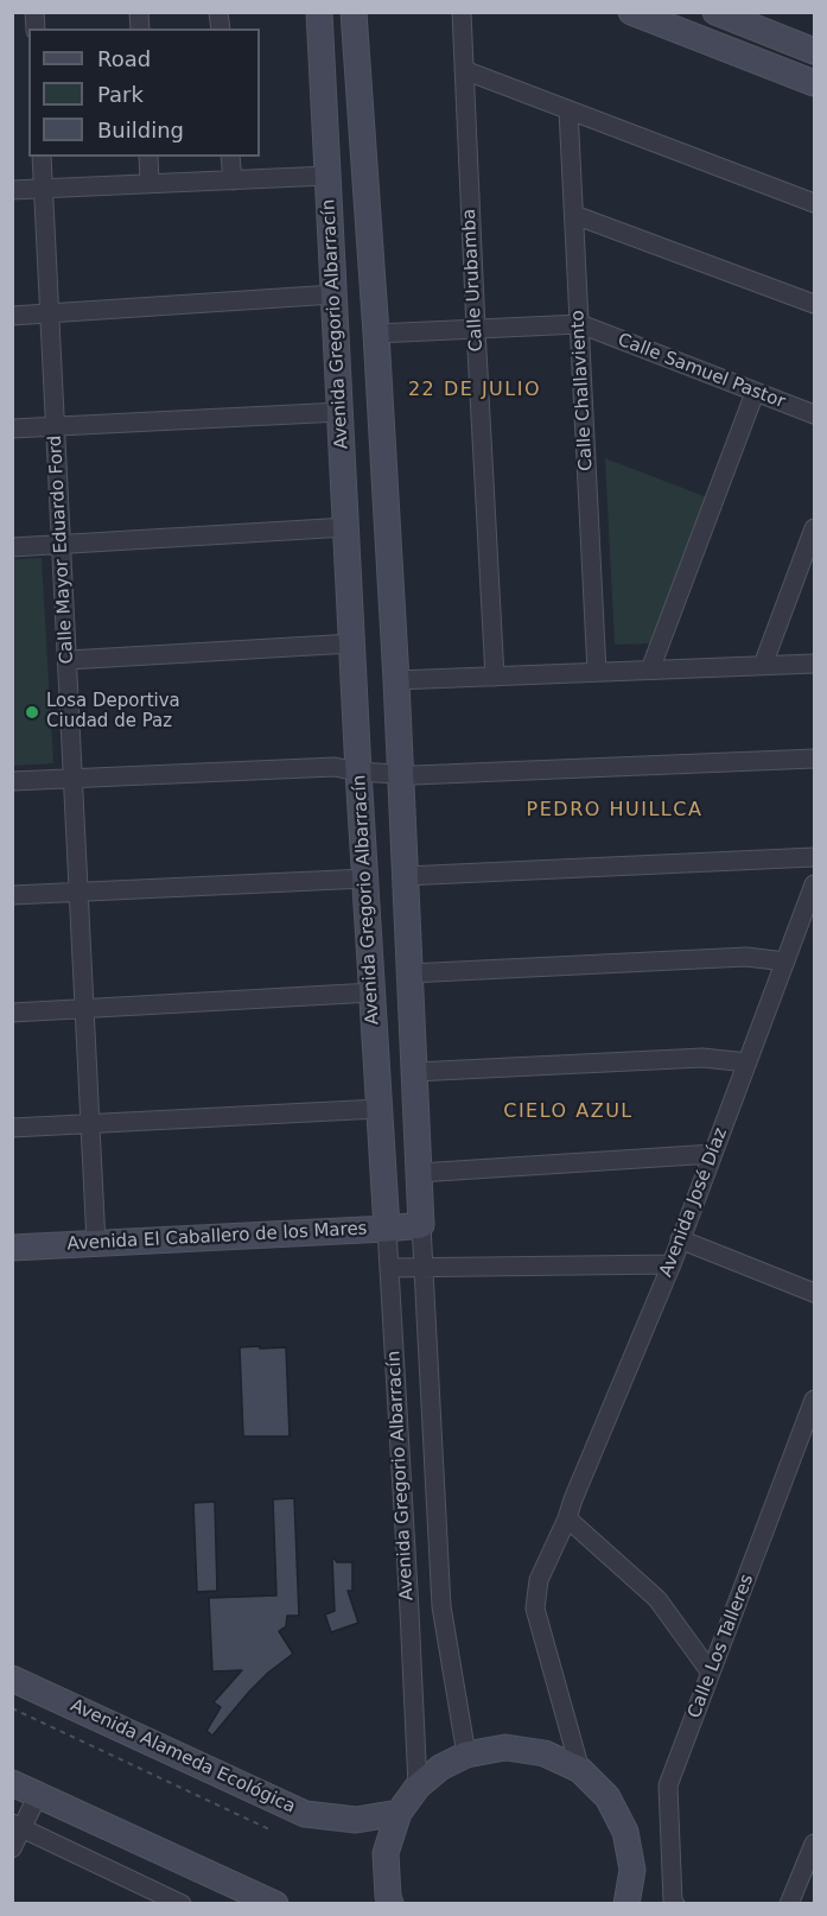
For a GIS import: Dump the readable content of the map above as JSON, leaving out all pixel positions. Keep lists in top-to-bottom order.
{
  "streets": {
    "street": [
      "Calle Urubamba",
      "Avenida Gregorio Albarracín",
      "Calle Samuel Pastor",
      "Calle Challaviento",
      "Calle Mayor Eduardo Ford",
      "Avenida José Díaz",
      "Avenida El Caballero de los Mares",
      "Calle Los Talleres",
      "Avenida Alameda Ecológica"
    ]
  },
  "crossings": [
    ["Calle Urubamba", "Calle Samuel Pastor"],
    ["Avenida Gregorio Albarracín", "Calle Samuel Pastor"],
    ["Avenida Gregorio Albarracín", "Avenida El Caballero de los Mares"],
    ["Calle Samuel Pastor", "Calle Challaviento"],
    ["Calle Mayor Eduardo Ford", "Avenida El Caballero de los Mares"]
  ],
  "districts": ["22 DE JULIO", "PEDRO HUILLCA", "CIELO AZUL"],
  "places": ["Losa Deportiva Ciudad de Paz"],
  "legend": ["Road", "Park", "Building"]
}
